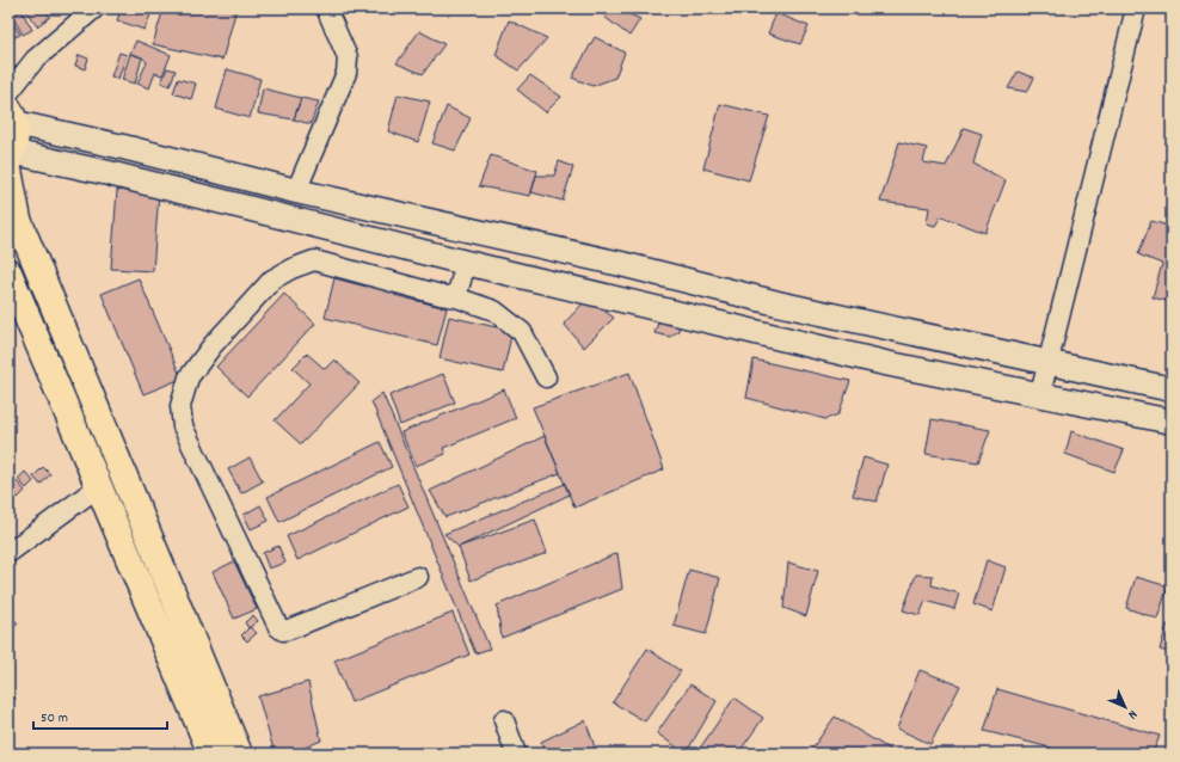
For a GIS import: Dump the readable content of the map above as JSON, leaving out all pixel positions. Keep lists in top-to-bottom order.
{
  "scale_bar": "50 m",
  "north": "bottom right"
}
